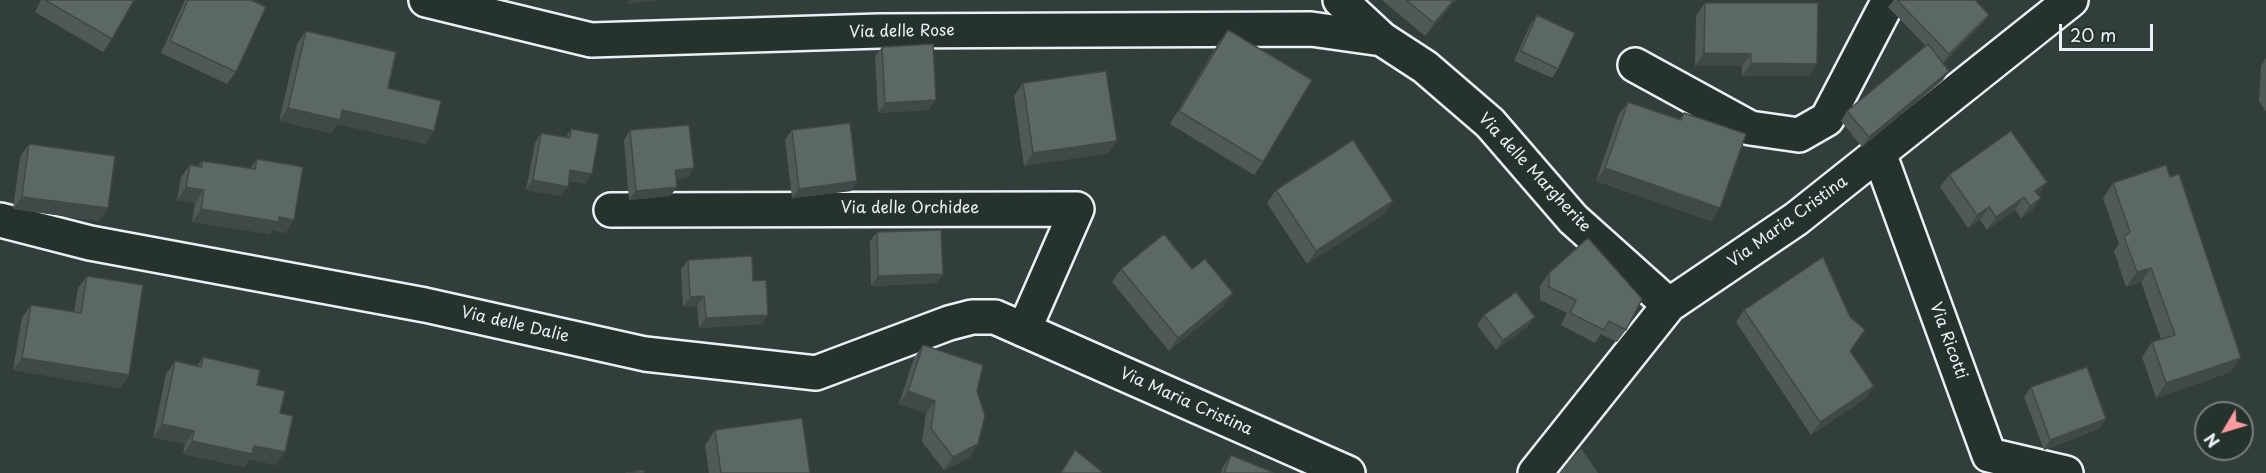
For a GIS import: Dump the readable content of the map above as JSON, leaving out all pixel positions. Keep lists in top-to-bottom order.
{
  "streets": {
    "street": [
      "Via delle Rose",
      "Via delle Margherite",
      "Via delle Orchidee",
      "Via Maria Cristina",
      "Via delle Dalie",
      "Via Ricotti"
    ]
  },
  "crossings": [
    ["Via delle Rose", "Via delle Margherite"],
    ["Via delle Margherite", "Via Maria Cristina"],
    ["Via delle Orchidee", "Via Maria Cristina"],
    ["Via delle Orchidee", "Via delle Dalie"],
    ["Via Maria Cristina", "Via delle Dalie"],
    ["Via Maria Cristina", "Via Ricotti"]
  ],
  "scale_bar": "20 m",
  "north": "bottom left"
}
